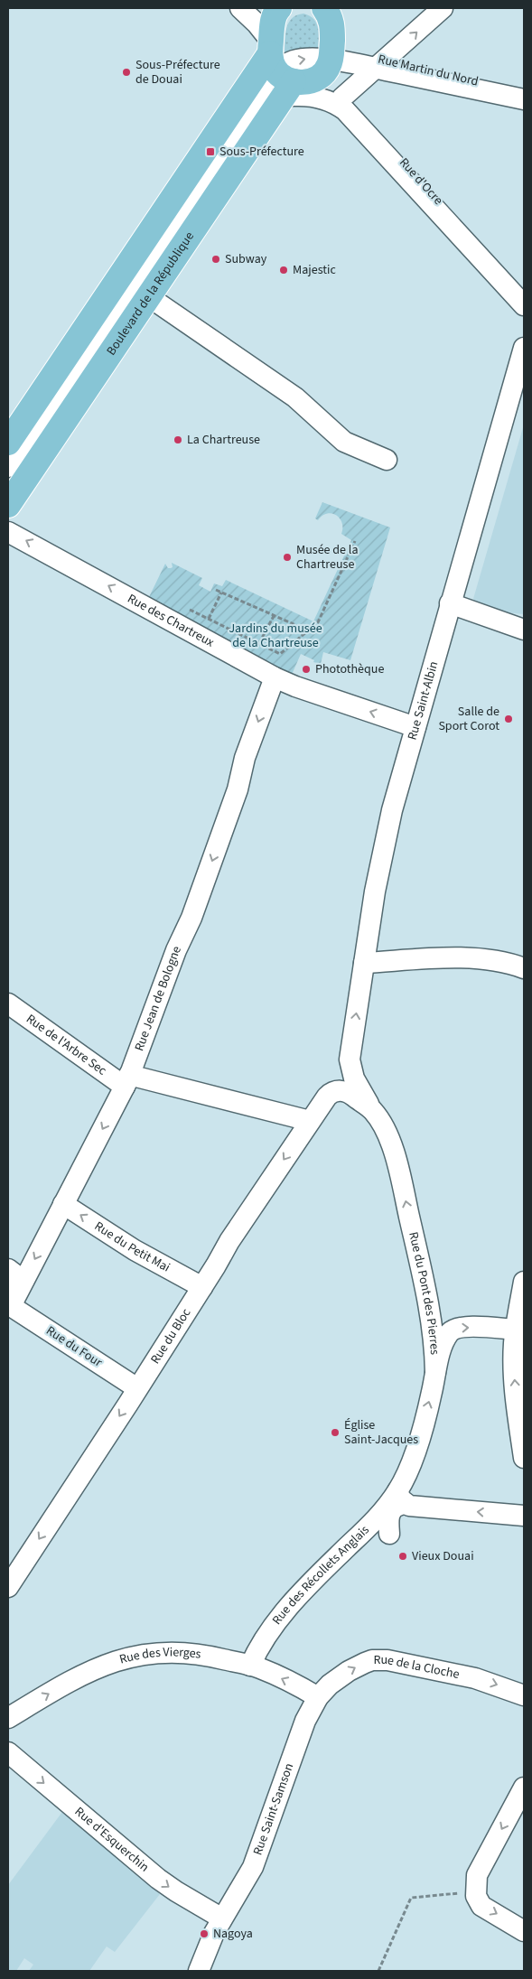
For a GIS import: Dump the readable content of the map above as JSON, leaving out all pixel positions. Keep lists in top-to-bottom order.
{
  "streets": {
    "main road": ["Boulevard de la République"],
    "street": [
      "Rue Martin du Nord",
      "Rue d'Ocre",
      "Rue des Chartreux",
      "Rue Saint-Albin",
      "Rue Jean de Bologne",
      "Rue de l'Arbre Sec",
      "Rue du Petit Mai",
      "Rue du Pont des Pierres",
      "Rue du Bloc",
      "Rue du Four",
      "Rue des Récollets Anglais",
      "Rue des Vierges",
      "Rue de la Cloche",
      "Rue Saint-Samson",
      "Rue d'Esquerchin"
    ]
  },
  "crossings": [
    ["Rue d'Ocre", "Boulevard de la République"],
    ["Rue des Chartreux", "Rue Saint-Albin"],
    ["Rue des Chartreux", "Rue Jean de Bologne"],
    ["Rue Saint-Albin", "Rue du Pont des Pierres"],
    ["Rue Jean de Bologne", "Rue de l'Arbre Sec"],
    ["Rue Jean de Bologne", "Rue du Petit Mai"],
    ["Rue Jean de Bologne", "Rue du Four"],
    ["Rue du Petit Mai", "Rue du Bloc"],
    ["Rue du Pont des Pierres", "Rue du Bloc"],
    ["Rue du Pont des Pierres", "Rue des Récollets Anglais"],
    ["Rue du Bloc", "Rue du Four"],
    ["Rue des Récollets Anglais", "Rue des Vierges"],
    ["Rue des Vierges", "Rue de la Cloche"],
    ["Rue des Vierges", "Rue Saint-Samson"],
    ["Rue de la Cloche", "Rue Saint-Samson"],
    ["Rue Saint-Samson", "Rue d'Esquerchin"]
  ],
  "one_way": [
    "Rue des Chartreux",
    "Rue Jean de Bologne",
    "Rue du Pont des Pierres",
    "Rue du Bloc",
    "Rue d'Esquerchin"
  ],
  "parks": ["Jardins du musée de la Chartreuse"],
  "places": {
    "other": [
      "Sous-Préfecture de Douai",
      "Subway",
      "Majestic",
      "La Chartreuse",
      "Musée de la Chartreuse",
      "Photothèque",
      "Salle de Sport Corot",
      "Église Saint-Jacques",
      "Vieux Douai",
      "Nagoya"
    ],
    "transit": ["Sous-Préfecture"]
  }
}
